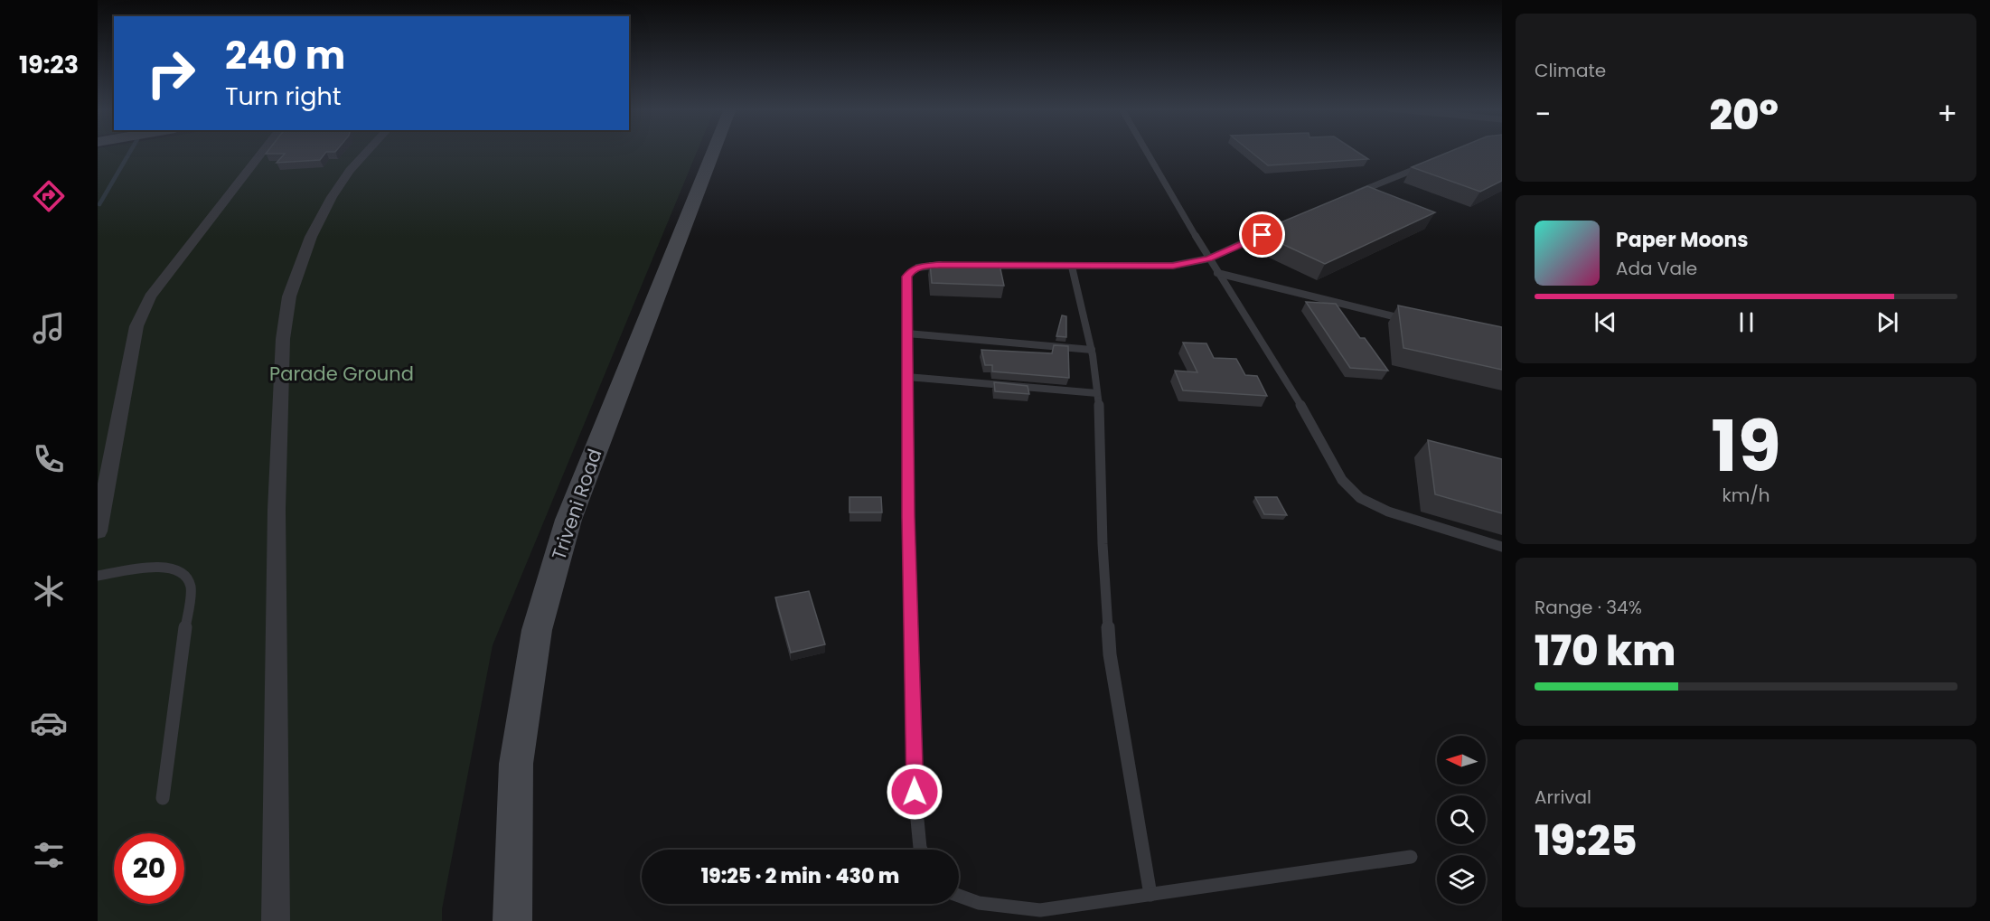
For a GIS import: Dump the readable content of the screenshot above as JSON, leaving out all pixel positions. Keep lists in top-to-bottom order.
{
  "streets": {
    "main road": ["Triveni Road"]
  },
  "parks": ["Parade Ground"],
  "north": "left",
  "page": {
    "tabs": "19:23",
    "tile": [
      "Climate",
      ["19", "km/h"],
      ["Range · 34%", "170 km"],
      ["Arrival", "19:25"]
    ],
    "turn": ["240 m", "Turn right"],
    "heat": ["−", "20°", "+"],
    "song": ["Paper Moons", "Ada Vale"],
    "limit": "20",
    "trip": "19:25 · 2 min · 430 m"
  }
}
